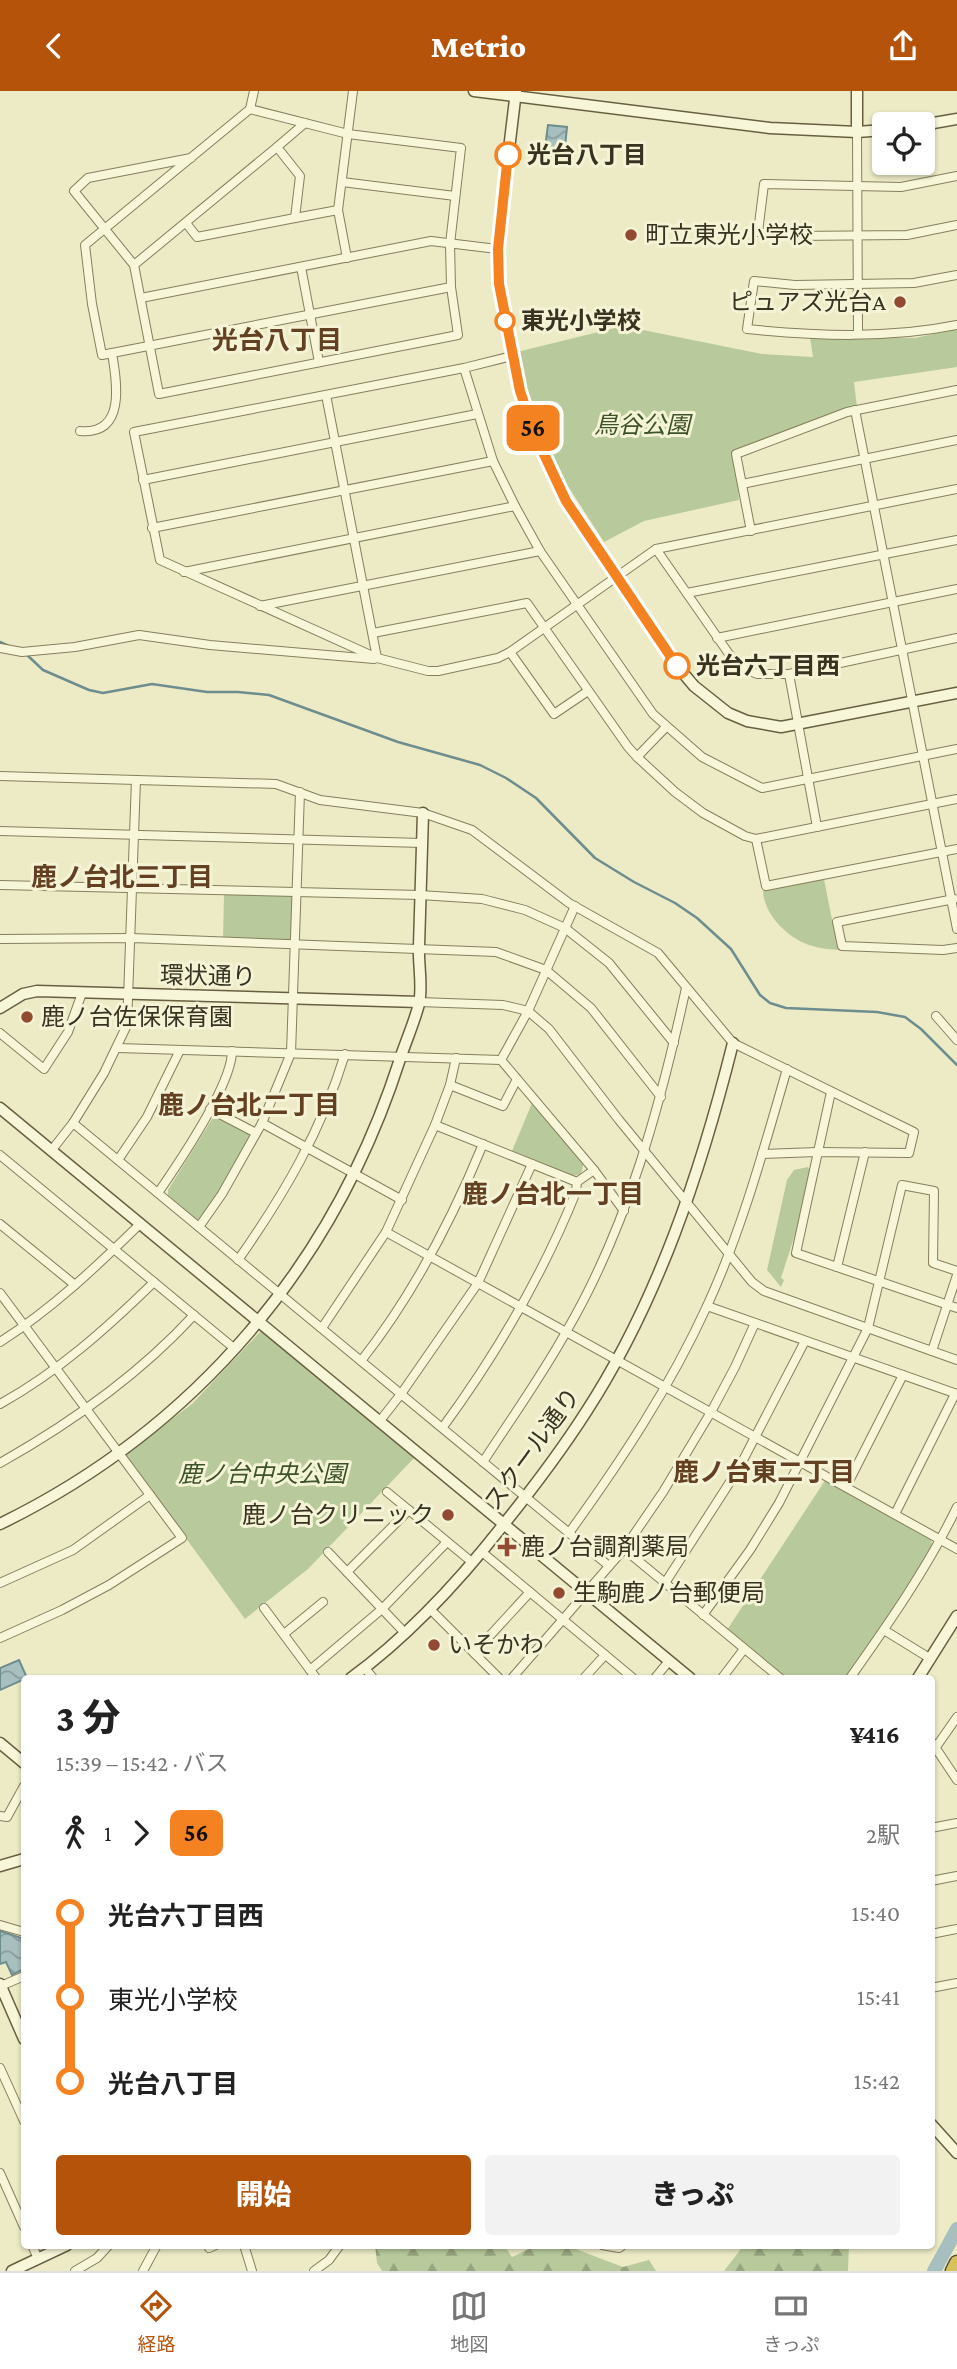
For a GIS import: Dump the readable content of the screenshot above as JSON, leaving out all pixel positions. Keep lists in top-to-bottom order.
{
  "streets": {
    "street": ["環状通り", "スクール通り"]
  },
  "districts": [
    "光台八丁目",
    "鹿ノ台北三丁目",
    "鹿ノ台北二丁目",
    "鹿ノ台北一丁目",
    "鹿ノ台東二丁目"
  ],
  "parks": ["鳥谷公園", "鹿ノ台中央公園"],
  "places": {
    "other": [
      "光台八丁目",
      "町立東光小学校",
      "ピュアズ光台A",
      "東光小学校",
      "光台六丁目西",
      "鹿ノ台佐保保育園",
      "鹿ノ台クリニック",
      "生駒鹿ノ台郵便局",
      "いそかわ"
    ],
    "health": ["鹿ノ台調剤薬局"]
  },
  "lines": ["bus line 56"],
  "page": {
    "header": "Metrio",
    "on_map": "56",
    "heading": ["3 分", "15:39 – 15:42 · バス", "¥416"],
    "legs": ["1", "56", "2駅"],
    "list": [
      {
        "name": "光台六丁目西",
        "value": "15:40"
      },
      {
        "name": "東光小学校",
        "value": "15:41"
      },
      {
        "name": "光台八丁目",
        "value": "15:42"
      }
    ],
    "buttons": ["開始", "きっぷ"],
    "tabs": ["経路", "地図", "きっぷ"]
  }
}
